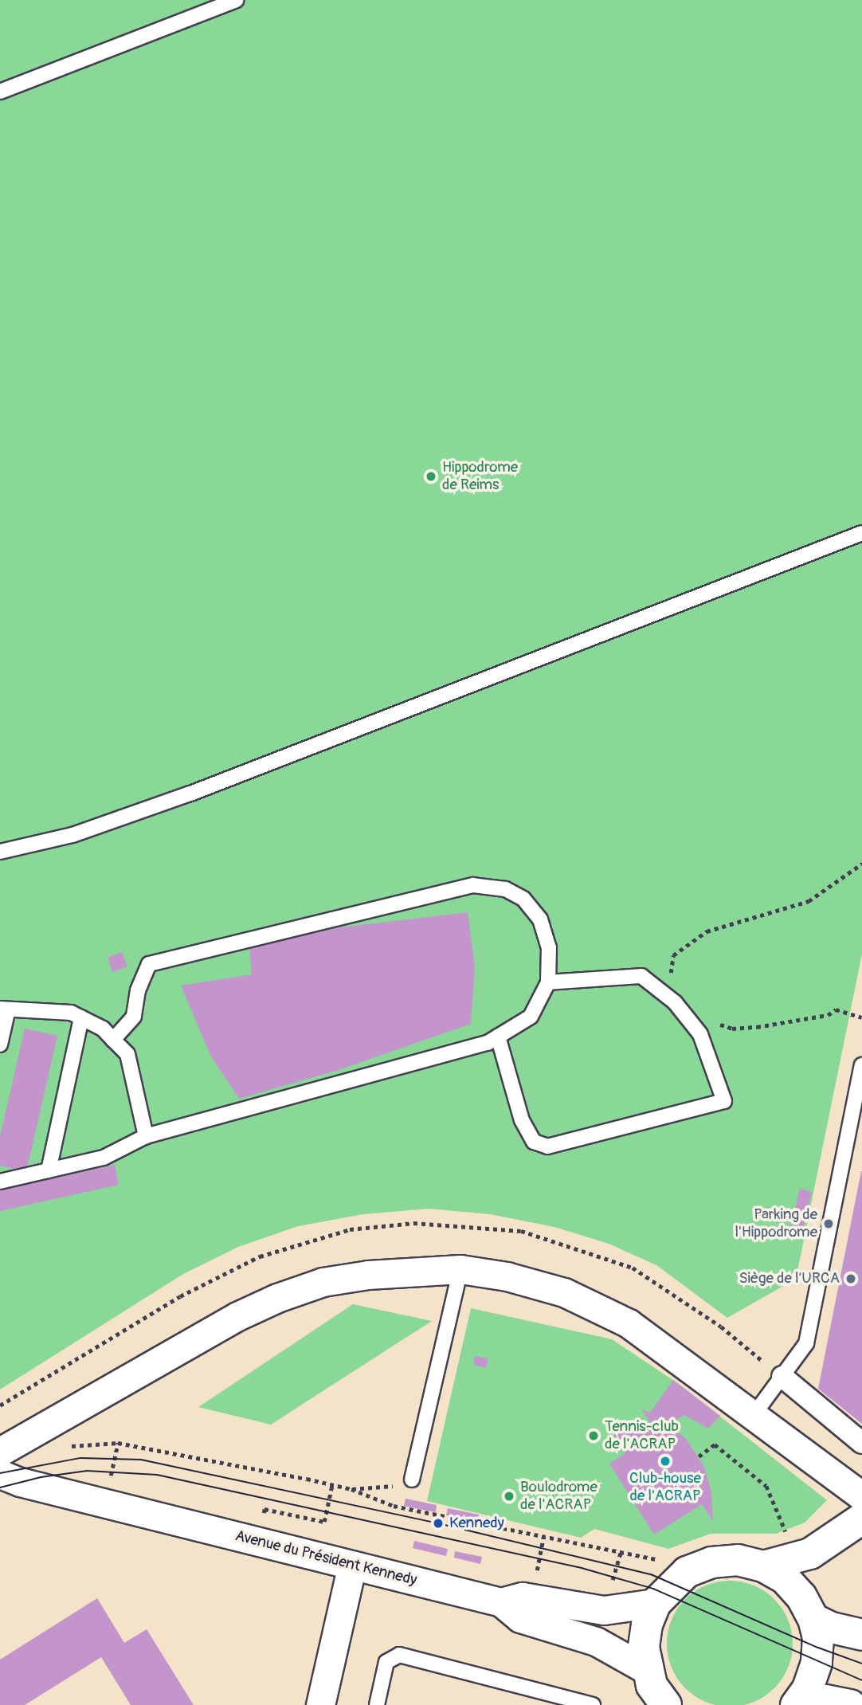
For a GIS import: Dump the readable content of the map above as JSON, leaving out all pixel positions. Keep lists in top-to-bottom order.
{
  "streets": {
    "street": ["Avenue du Président Kennedy"]
  },
  "places": [
    "Hippodrome de Reims",
    "Parking de l'Hippodrome",
    "Siège de l'URCA",
    "Tennis-club de l'ACRAP",
    "Club-house de l'ACRAP",
    "Boulodrome de l'ACRAP",
    "Kennedy"
  ]
}
